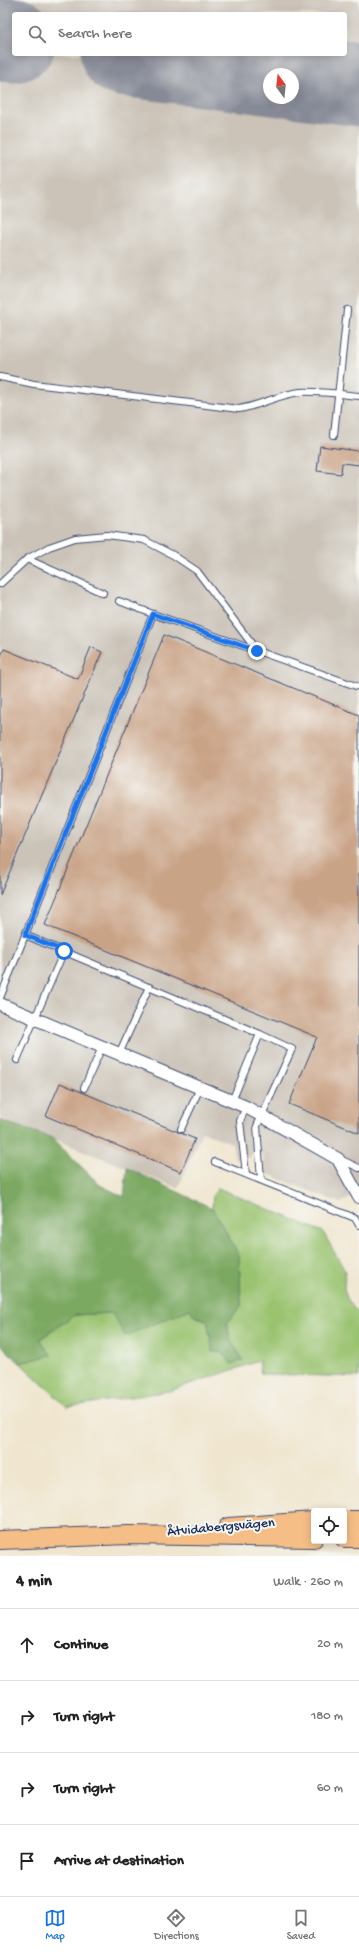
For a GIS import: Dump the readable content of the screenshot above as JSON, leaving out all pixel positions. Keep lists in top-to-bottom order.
{
  "streets": {
    "main road": ["Åtvidabergsvägen"]
  },
  "north": "top",
  "page": {
    "search": "Search here",
    "heading": ["4 min", "Walk · 260 m"],
    "list": [
      ["Continue", "20 m"],
      ["Turn right", "180 m"],
      ["Turn right", "60 m"],
      "Arrive at destination"
    ],
    "nav": ["Map", "Directions", "Saved"]
  }
}
